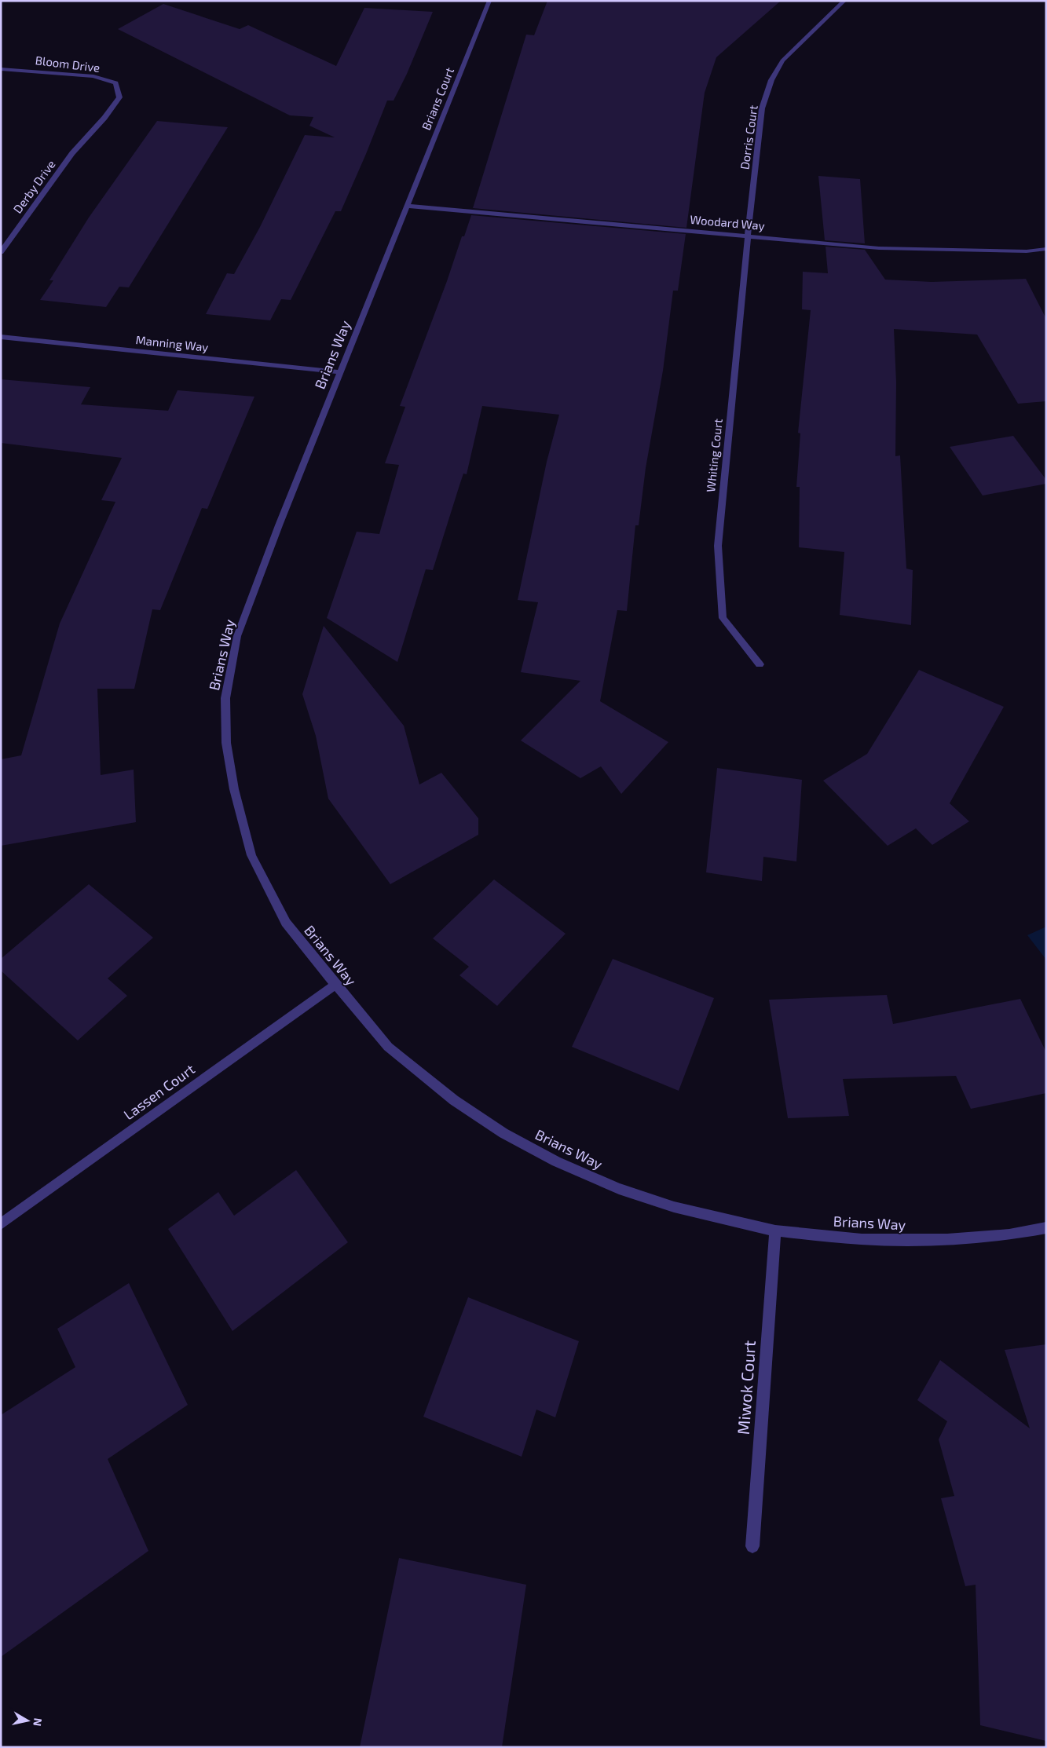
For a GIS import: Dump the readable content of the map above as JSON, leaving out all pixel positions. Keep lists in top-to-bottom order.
{
  "streets": {
    "street": [
      "Bloom Drive",
      "Brians Court",
      "Dorris Court",
      "Derby Drive",
      "Woodard Way",
      "Manning Way",
      "Brians Way",
      "Whiting Court",
      "Lassen Court",
      "Miwok Court"
    ]
  },
  "crossings": [
    ["Bloom Drive", "Derby Drive"],
    ["Brians Court", "Woodard Way"],
    ["Brians Court", "Brians Way"],
    ["Dorris Court", "Woodard Way"],
    ["Dorris Court", "Whiting Court"],
    ["Woodard Way", "Brians Way"],
    ["Woodard Way", "Whiting Court"],
    ["Manning Way", "Brians Way"],
    ["Brians Way", "Lassen Court"],
    ["Brians Way", "Miwok Court"]
  ],
  "north": "right"
}
